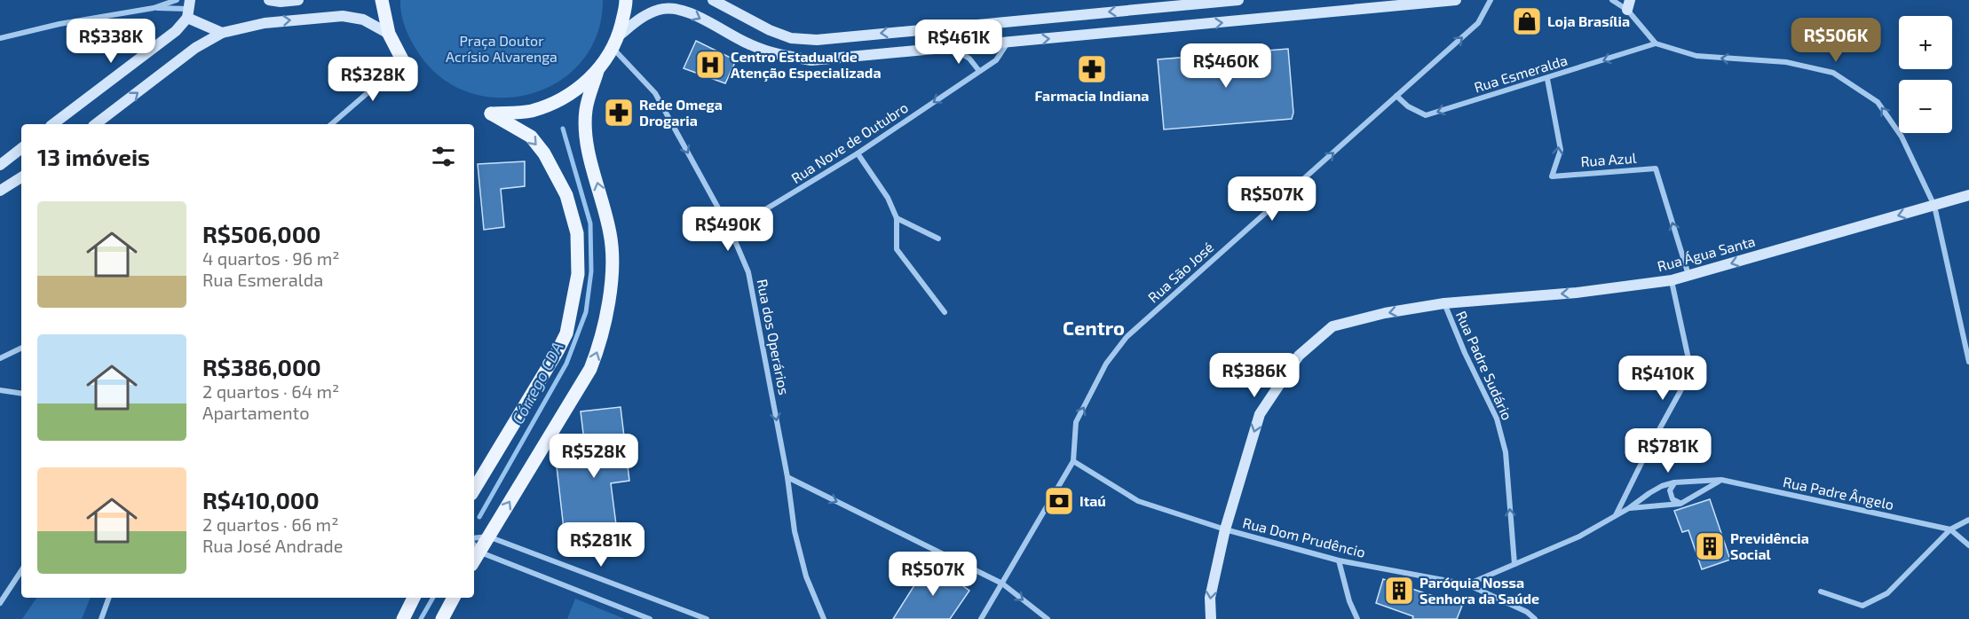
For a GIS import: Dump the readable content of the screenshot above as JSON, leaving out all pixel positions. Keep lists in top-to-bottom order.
{
  "streets": {
    "main road": ["Rua Água Santa"],
    "street": [
      "Rua Esmeralda",
      "Rua Nove de Outubro",
      "Rua Azul",
      "Rua São José",
      "Rua dos Operários",
      "Rua Padre Sudário",
      "Rua Padre Ângelo",
      "Rua Dom Prudêncio"
    ]
  },
  "crossings": [
    ["Rua Esmeralda", "Rua Azul"],
    ["Rua Esmeralda", "Rua São José"],
    ["Rua Nove de Outubro", "Rua dos Operários"],
    ["Rua Azul", "Rua Água Santa"],
    ["Rua Água Santa", "Rua Padre Sudário"],
    ["Rua Água Santa", "Rua Dom Prudêncio"],
    ["Rua São José", "Rua Dom Prudêncio"],
    ["Rua Padre Sudário", "Rua Padre Ângelo"],
    ["Rua Padre Ângelo", "Rua Dom Prudêncio"]
  ],
  "one_way": [
    "Rua Esmeralda",
    "Rua Nove de Outubro",
    "Rua Água Santa",
    "Rua São José",
    "Rua dos Operários",
    "Rua Padre Sudário"
  ],
  "districts": ["Centro"],
  "water": ["Córrego CDA"],
  "parks": ["Praça Doutor Acrísio Alvarenga"],
  "places": {
    "shop": ["Loja Brasília"],
    "hospital": ["Centro Estadual de Atenção Especializada"],
    "pharmacy": ["Farmacia Indiana", "Rede Omega Drogaria"],
    "bank": ["Itaú"],
    "building": ["Previdência Social", "Paróquia Nossa Senhora da Saúde"]
  },
  "page": {
    "map_buttons": ["+", "−"],
    "price": [
      "R$506K",
      "R$338K",
      "R$461K",
      "R$460K",
      "R$328K",
      "R$507K",
      "R$490K",
      "R$386K",
      "R$410K",
      "R$781K",
      "R$528K",
      "R$281K",
      "R$507K"
    ],
    "heading": "13 imóveis",
    "list": [
      {
        "name": "R$506,000",
        "note": "4 quartos · 96 m² · Rua Esmeralda"
      },
      {
        "name": "R$386,000",
        "note": "2 quartos · 64 m² · Apartamento"
      },
      {
        "name": "R$410,000",
        "note": "2 quartos · 66 m² · Rua José Andrade"
      }
    ]
  }
}
